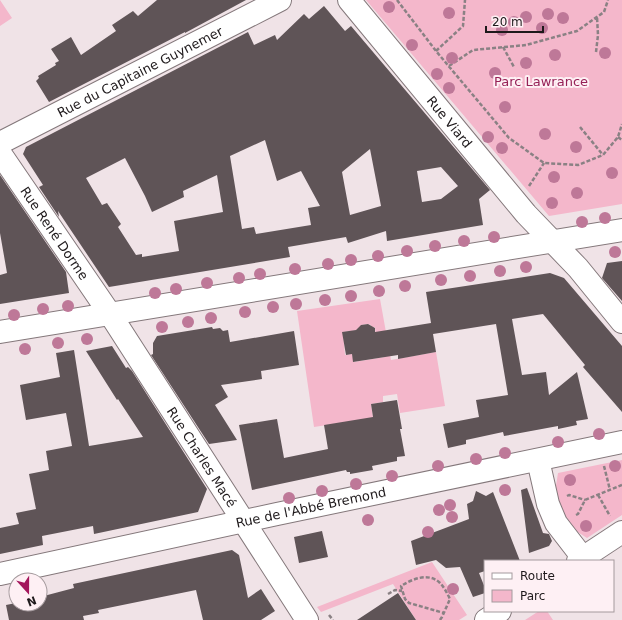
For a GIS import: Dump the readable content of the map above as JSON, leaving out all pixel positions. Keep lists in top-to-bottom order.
{
  "streets": {
    "street": [
      "Rue du Capitaine Guynemer",
      "Rue Viard",
      "Rue René Dorme",
      "Rue Charles Macé",
      "Rue de l'Abbé Bremond"
    ]
  },
  "crossings": [
    ["Rue René Dorme", "Rue Charles Macé"],
    ["Rue Charles Macé", "Rue de l'Abbé Bremond"]
  ],
  "parks": ["Parc Lawrance"],
  "legend": ["Route", "Parc"],
  "scale_bar": "20 m",
  "north": "bottom"
}
